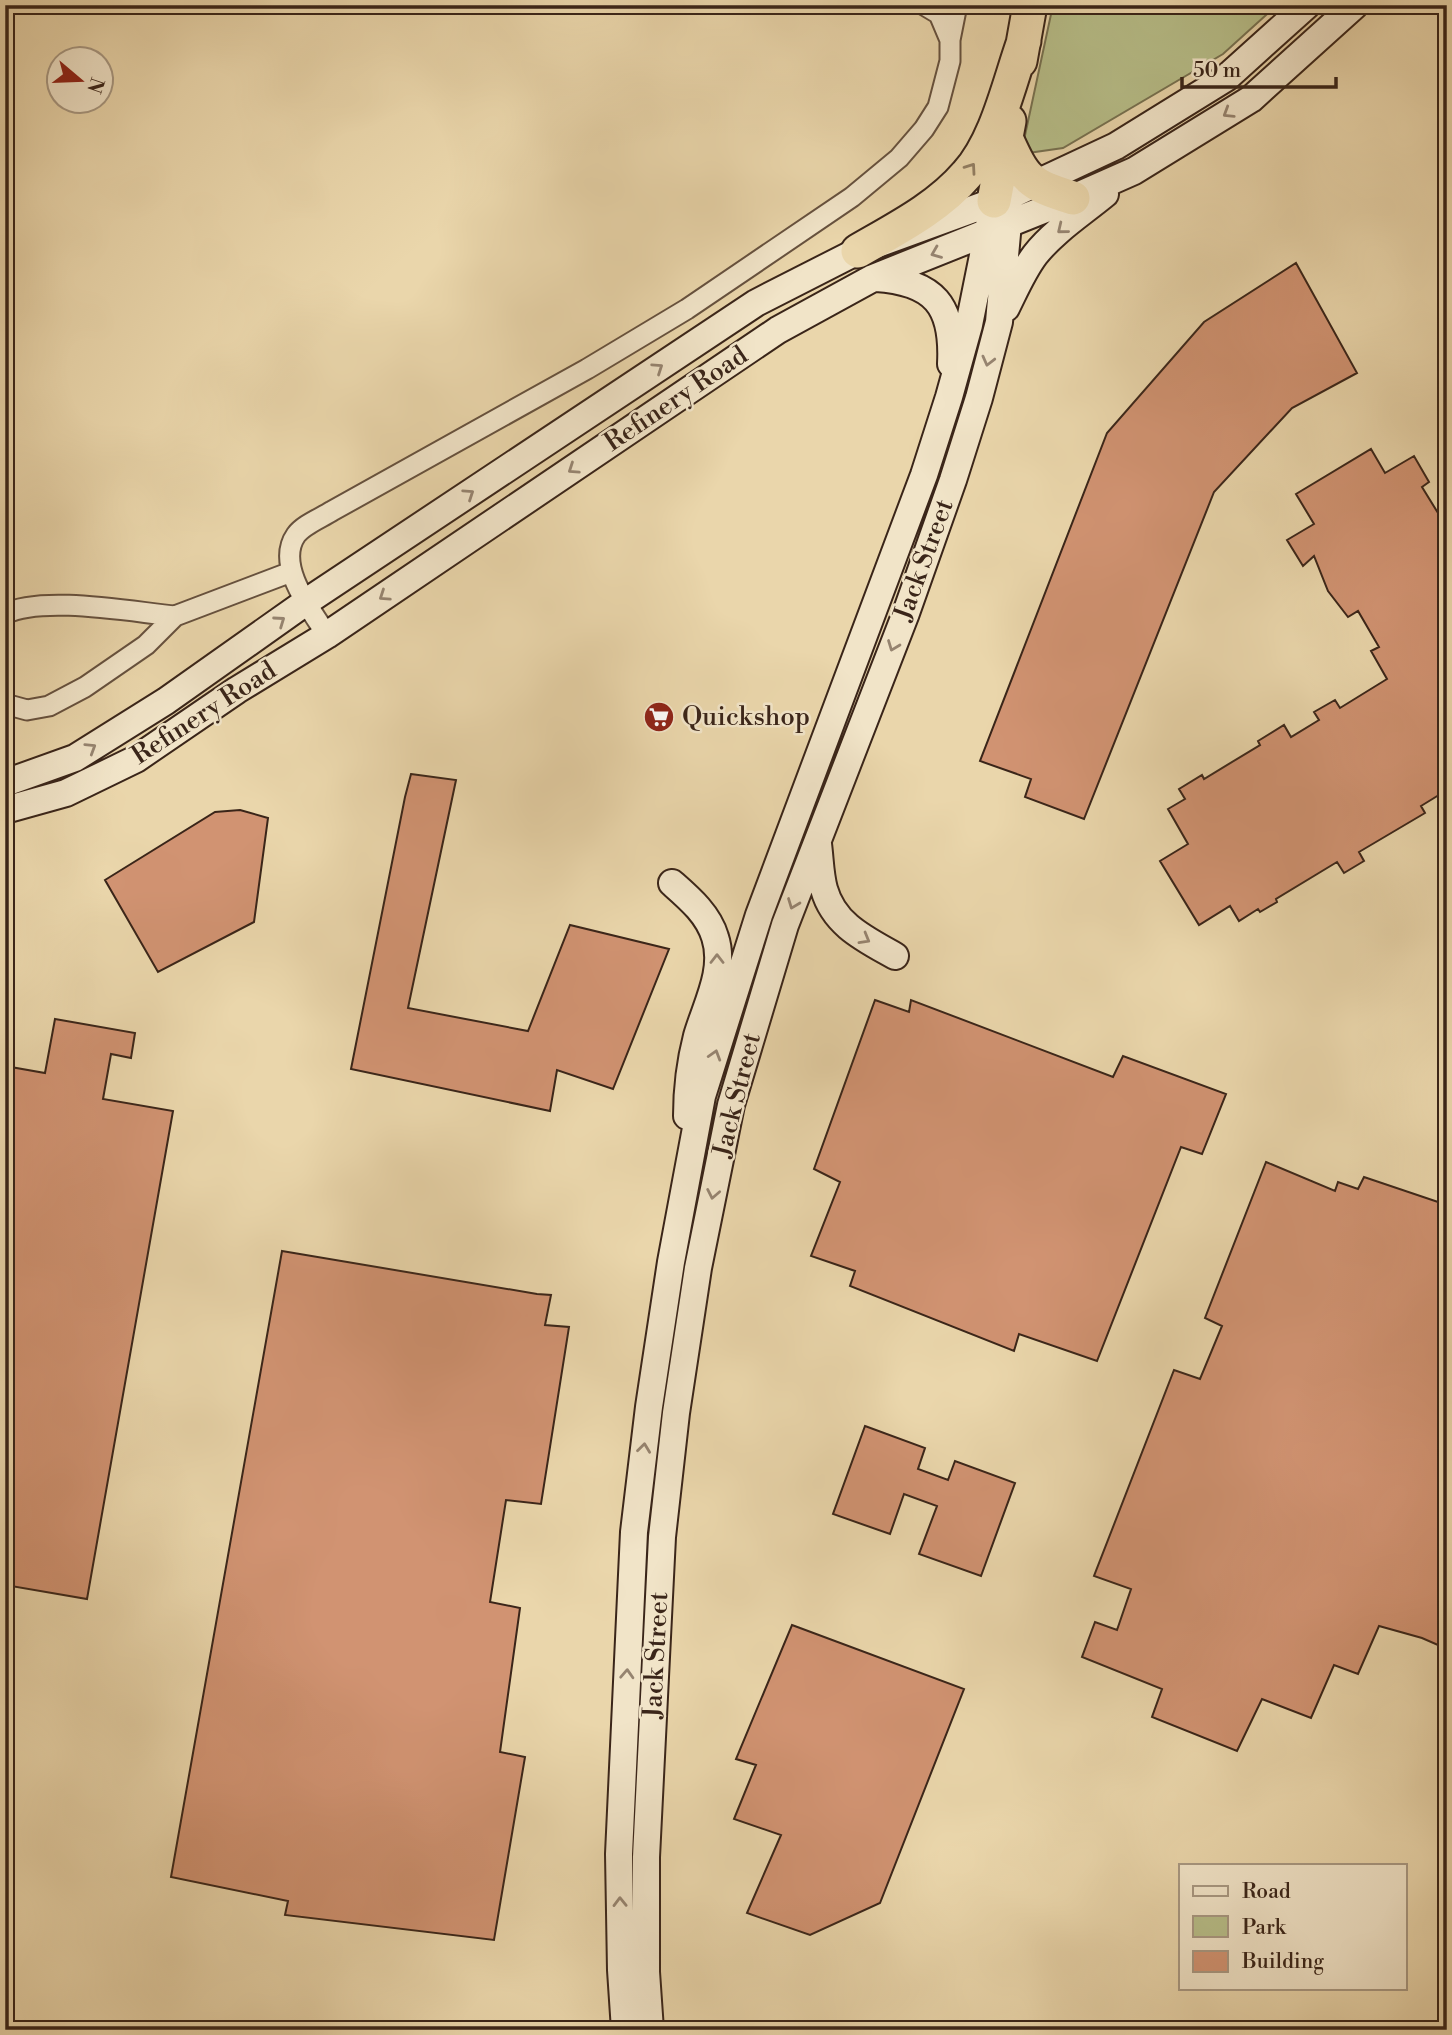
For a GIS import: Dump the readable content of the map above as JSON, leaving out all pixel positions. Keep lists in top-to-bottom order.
{
  "streets": {
    "main road": ["Refinery Road", "Jack Street"]
  },
  "crossings": [
    ["Refinery Road", "Jack Street"]
  ],
  "places": {
    "supermarket": ["Quickshop"]
  },
  "legend": ["Road", "Park", "Building"],
  "scale_bar": "50 m",
  "north": "right"
}
